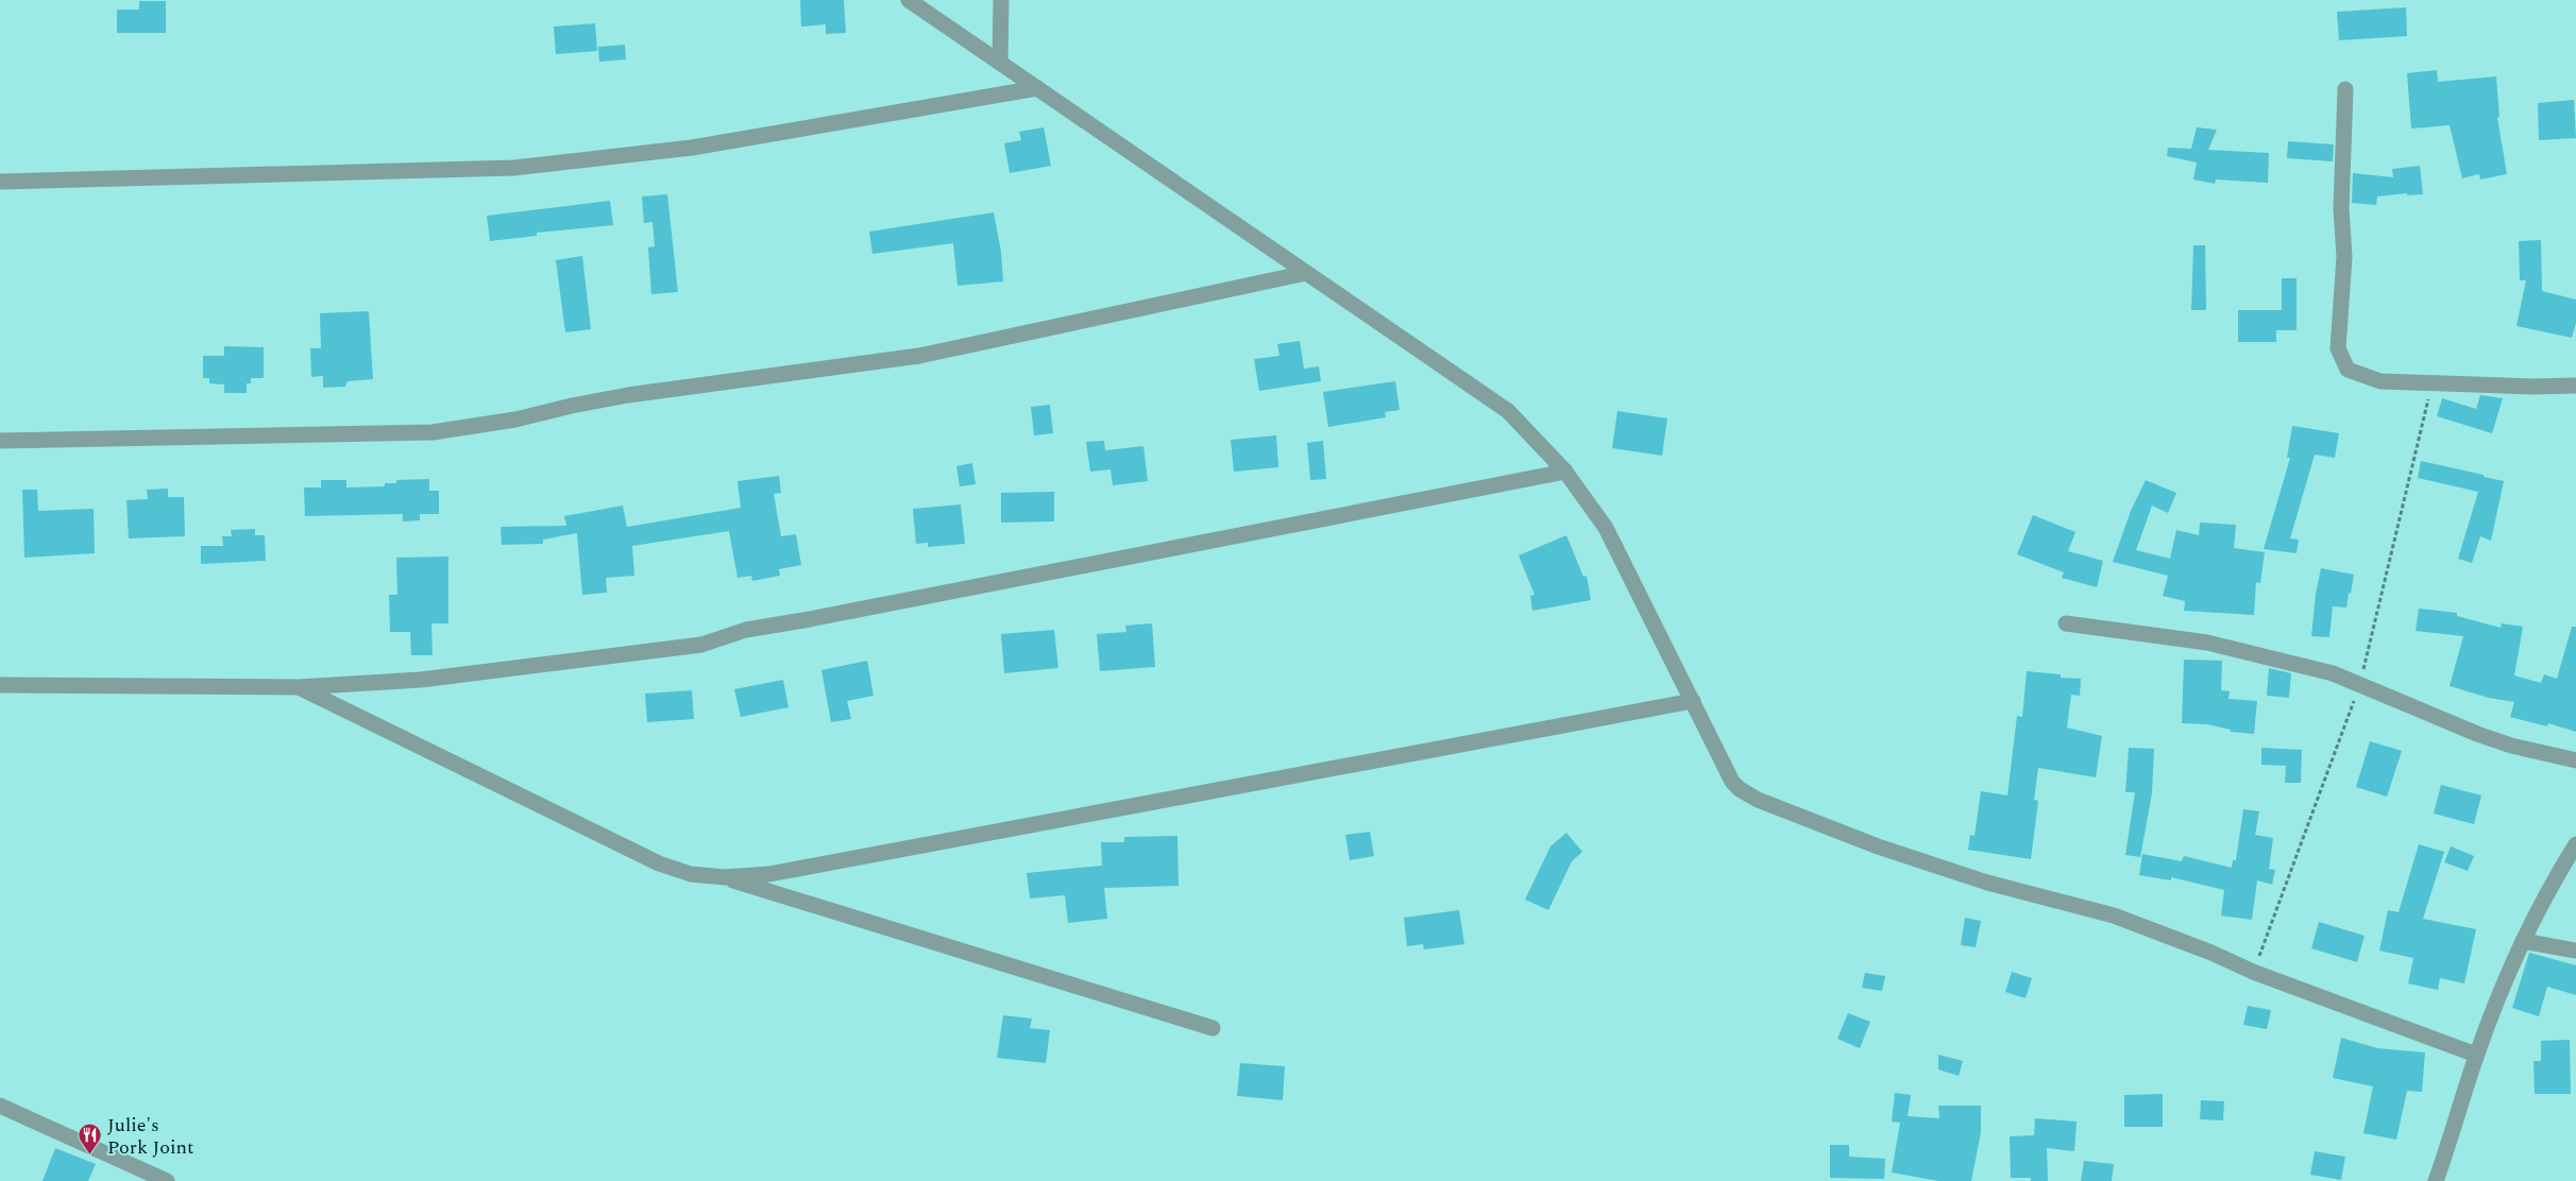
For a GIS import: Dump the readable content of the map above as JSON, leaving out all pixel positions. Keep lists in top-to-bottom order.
{
  "places": {
    "restaurant": ["Julie's Pork Joint"]
  }
}
